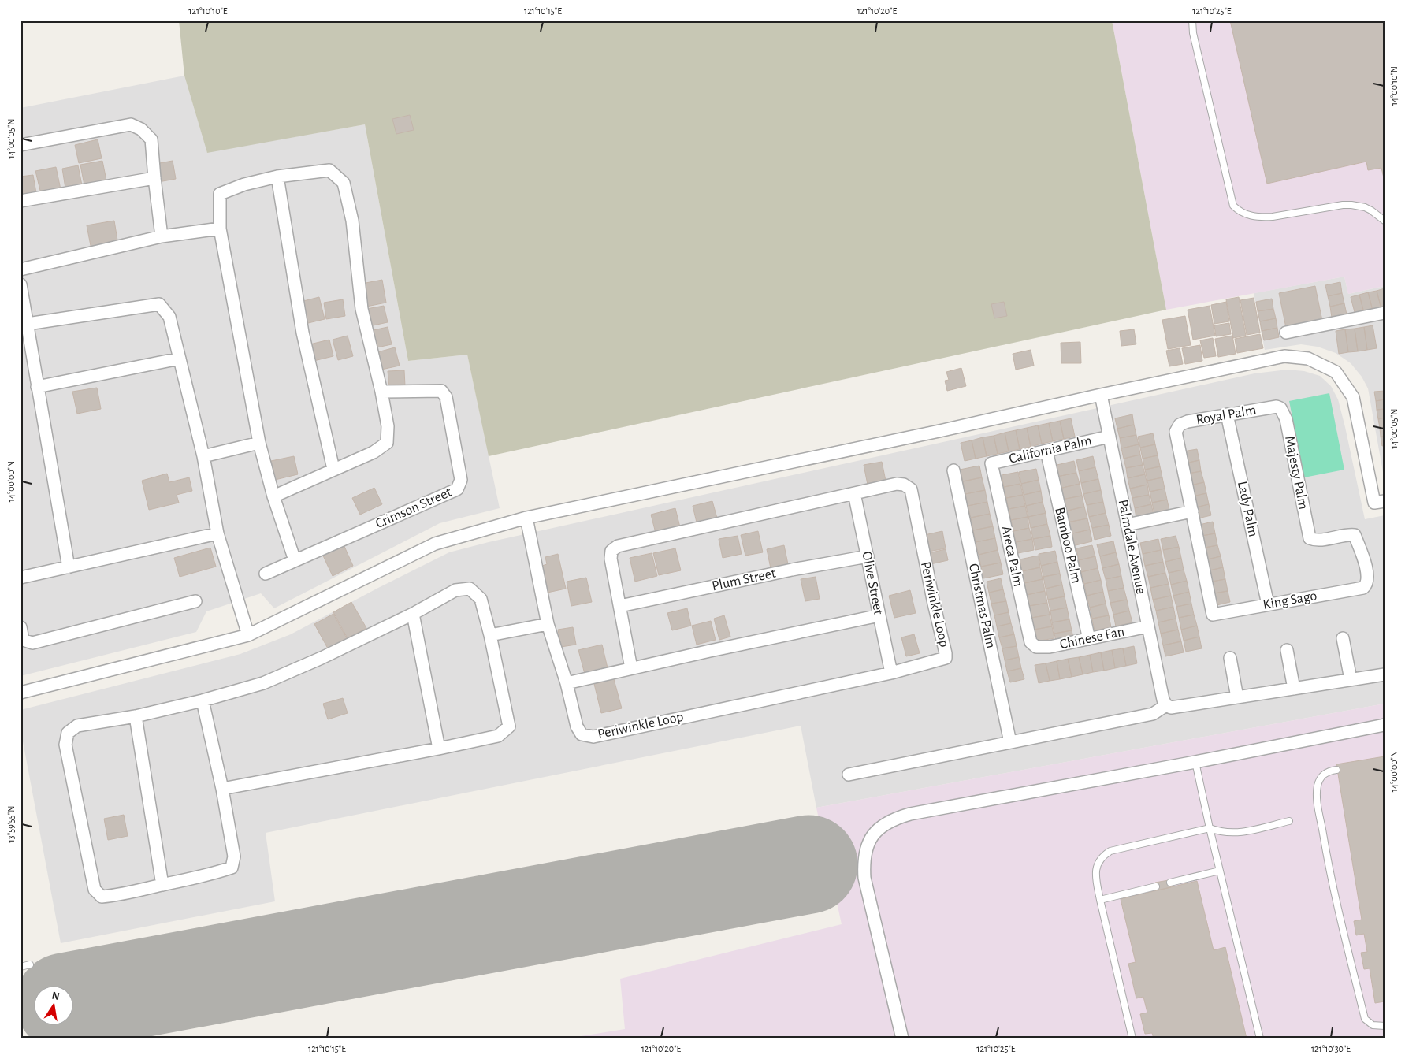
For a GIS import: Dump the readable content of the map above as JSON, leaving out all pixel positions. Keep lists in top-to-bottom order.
{
  "streets": {
    "street": [
      "Royal Palm",
      "California Palm",
      "Majesty Palm",
      "Crimson Street",
      "Lady Palm",
      "Bamboo Palm",
      "Palmdale Avenue",
      "Areca Palm",
      "Plum Street",
      "Olive Street",
      "King Sago",
      "Periwinkle Loop",
      "Christmas Palm",
      "Chinese Fan"
    ]
  },
  "crossings": [
    ["Royal Palm", "Majesty Palm"],
    ["Royal Palm", "Lady Palm"],
    ["Royal Palm", "King Sago"],
    ["California Palm", "Bamboo Palm"],
    ["California Palm", "Palmdale Avenue"],
    ["California Palm", "Areca Palm"],
    ["Majesty Palm", "King Sago"],
    ["Lady Palm", "King Sago"],
    ["Bamboo Palm", "Chinese Fan"],
    ["Palmdale Avenue", "Chinese Fan"],
    ["Areca Palm", "Chinese Fan"],
    ["Plum Street", "Olive Street"],
    ["Plum Street", "Periwinkle Loop"],
    ["Olive Street", "Periwinkle Loop"]
  ],
  "north": "top",
  "coordinates": [
    "121°10'10\"E",
    "121°10'15\"E",
    "121°10'20\"E",
    "121°10'25\"E",
    "14°00'10\"N",
    "14°00'05\"N",
    "14°00'00\"N",
    "13°59'55\"N",
    "121°10'30\"E"
  ]
}
